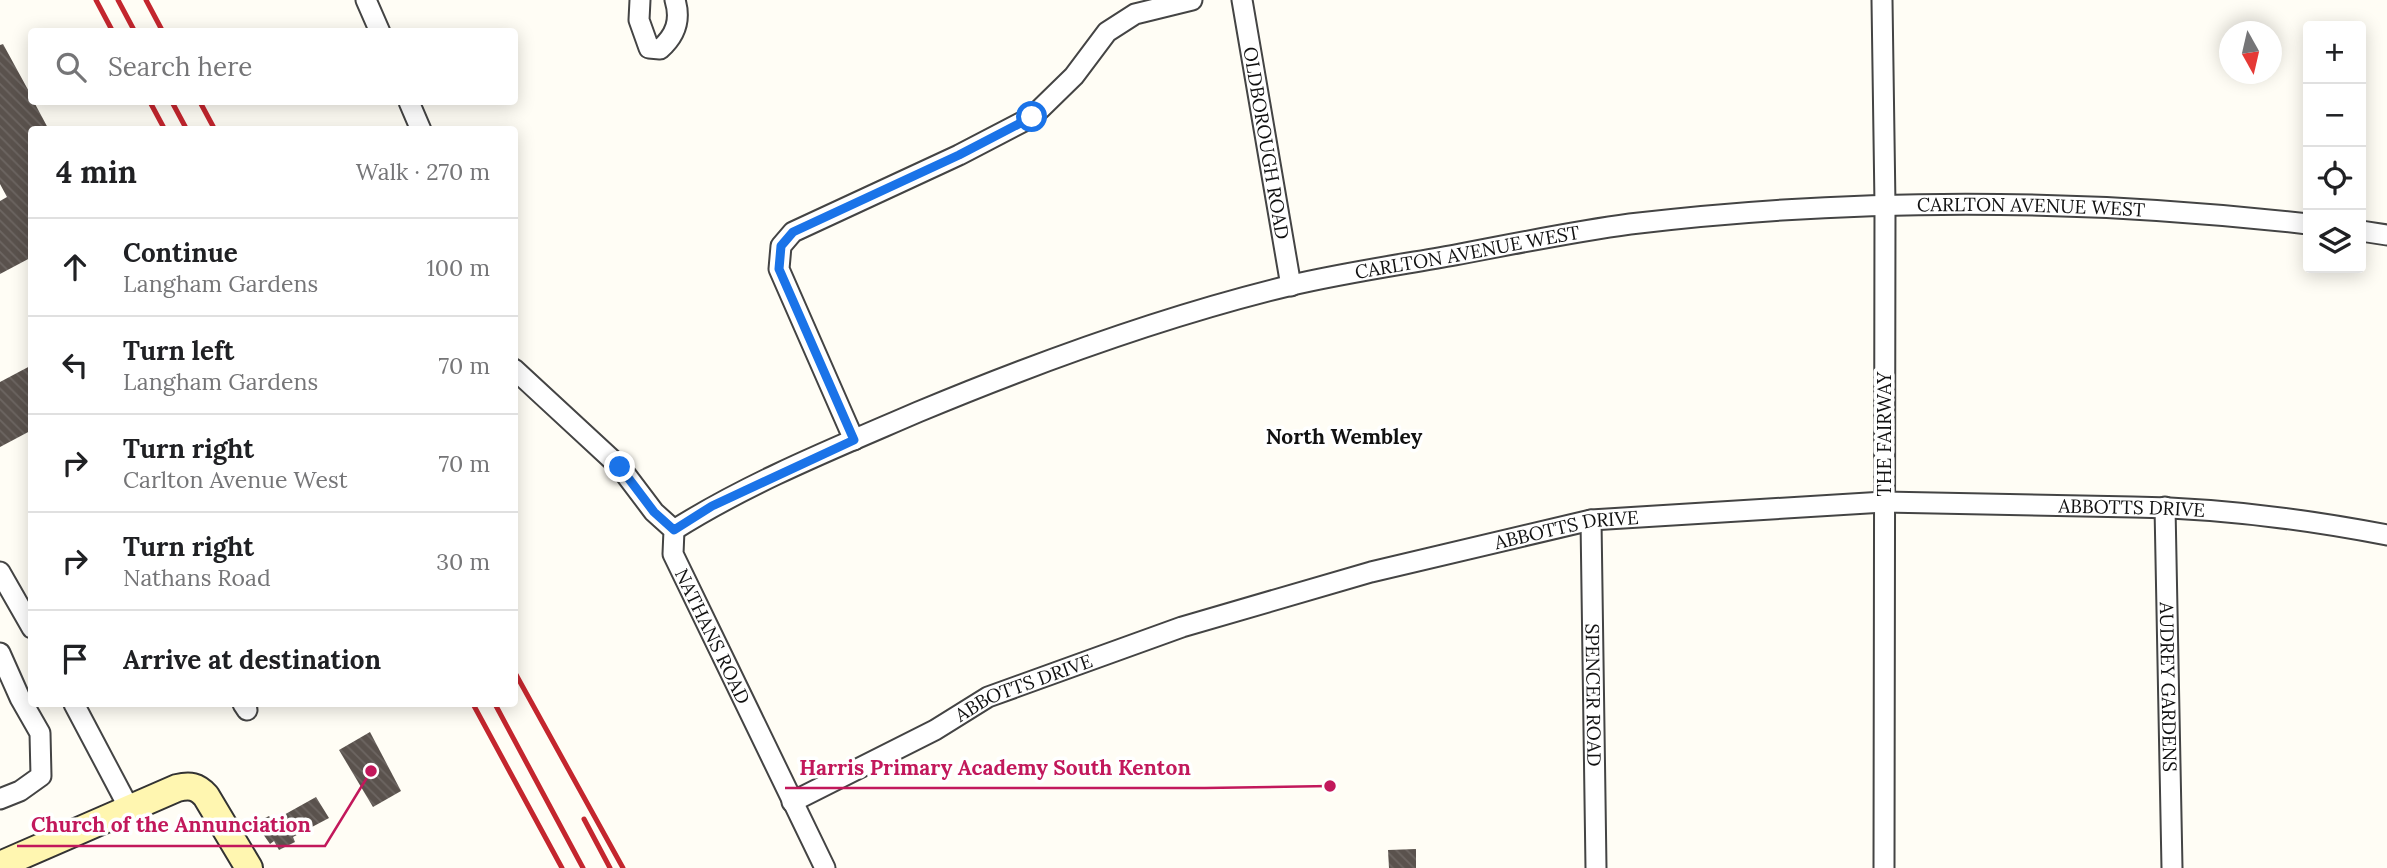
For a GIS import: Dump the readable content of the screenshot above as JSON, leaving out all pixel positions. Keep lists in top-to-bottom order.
{
  "streets": {
    "street": [
      "OLDBOROUGH ROAD",
      "CARLTON AVENUE WEST",
      "THE FAIRWAY",
      "ABBOTTS DRIVE",
      "NATHANS ROAD",
      "AUDREY GARDENS",
      "SPENCER ROAD"
    ]
  },
  "crossings": [
    ["OLDBOROUGH ROAD", "CARLTON AVENUE WEST"],
    ["CARLTON AVENUE WEST", "THE FAIRWAY"],
    ["CARLTON AVENUE WEST", "NATHANS ROAD"],
    ["THE FAIRWAY", "ABBOTTS DRIVE"],
    ["ABBOTTS DRIVE", "NATHANS ROAD"],
    ["ABBOTTS DRIVE", "AUDREY GARDENS"],
    ["ABBOTTS DRIVE", "SPENCER ROAD"]
  ],
  "districts": ["North Wembley"],
  "places": ["Church of the Annunciation", "Harris Primary Academy South Kenton"],
  "north": "bottom",
  "page": {
    "map_buttons": ["+", "−"],
    "search": "Search here",
    "heading": ["4 min", "Walk · 270 m"],
    "list": [
      ["Continue", "Langham Gardens", "100 m"],
      ["Turn left", "Langham Gardens", "70 m"],
      ["Turn right", "Carlton Avenue West", "70 m"],
      ["Turn right", "Nathans Road", "30 m"],
      "Arrive at destination"
    ]
  }
}
